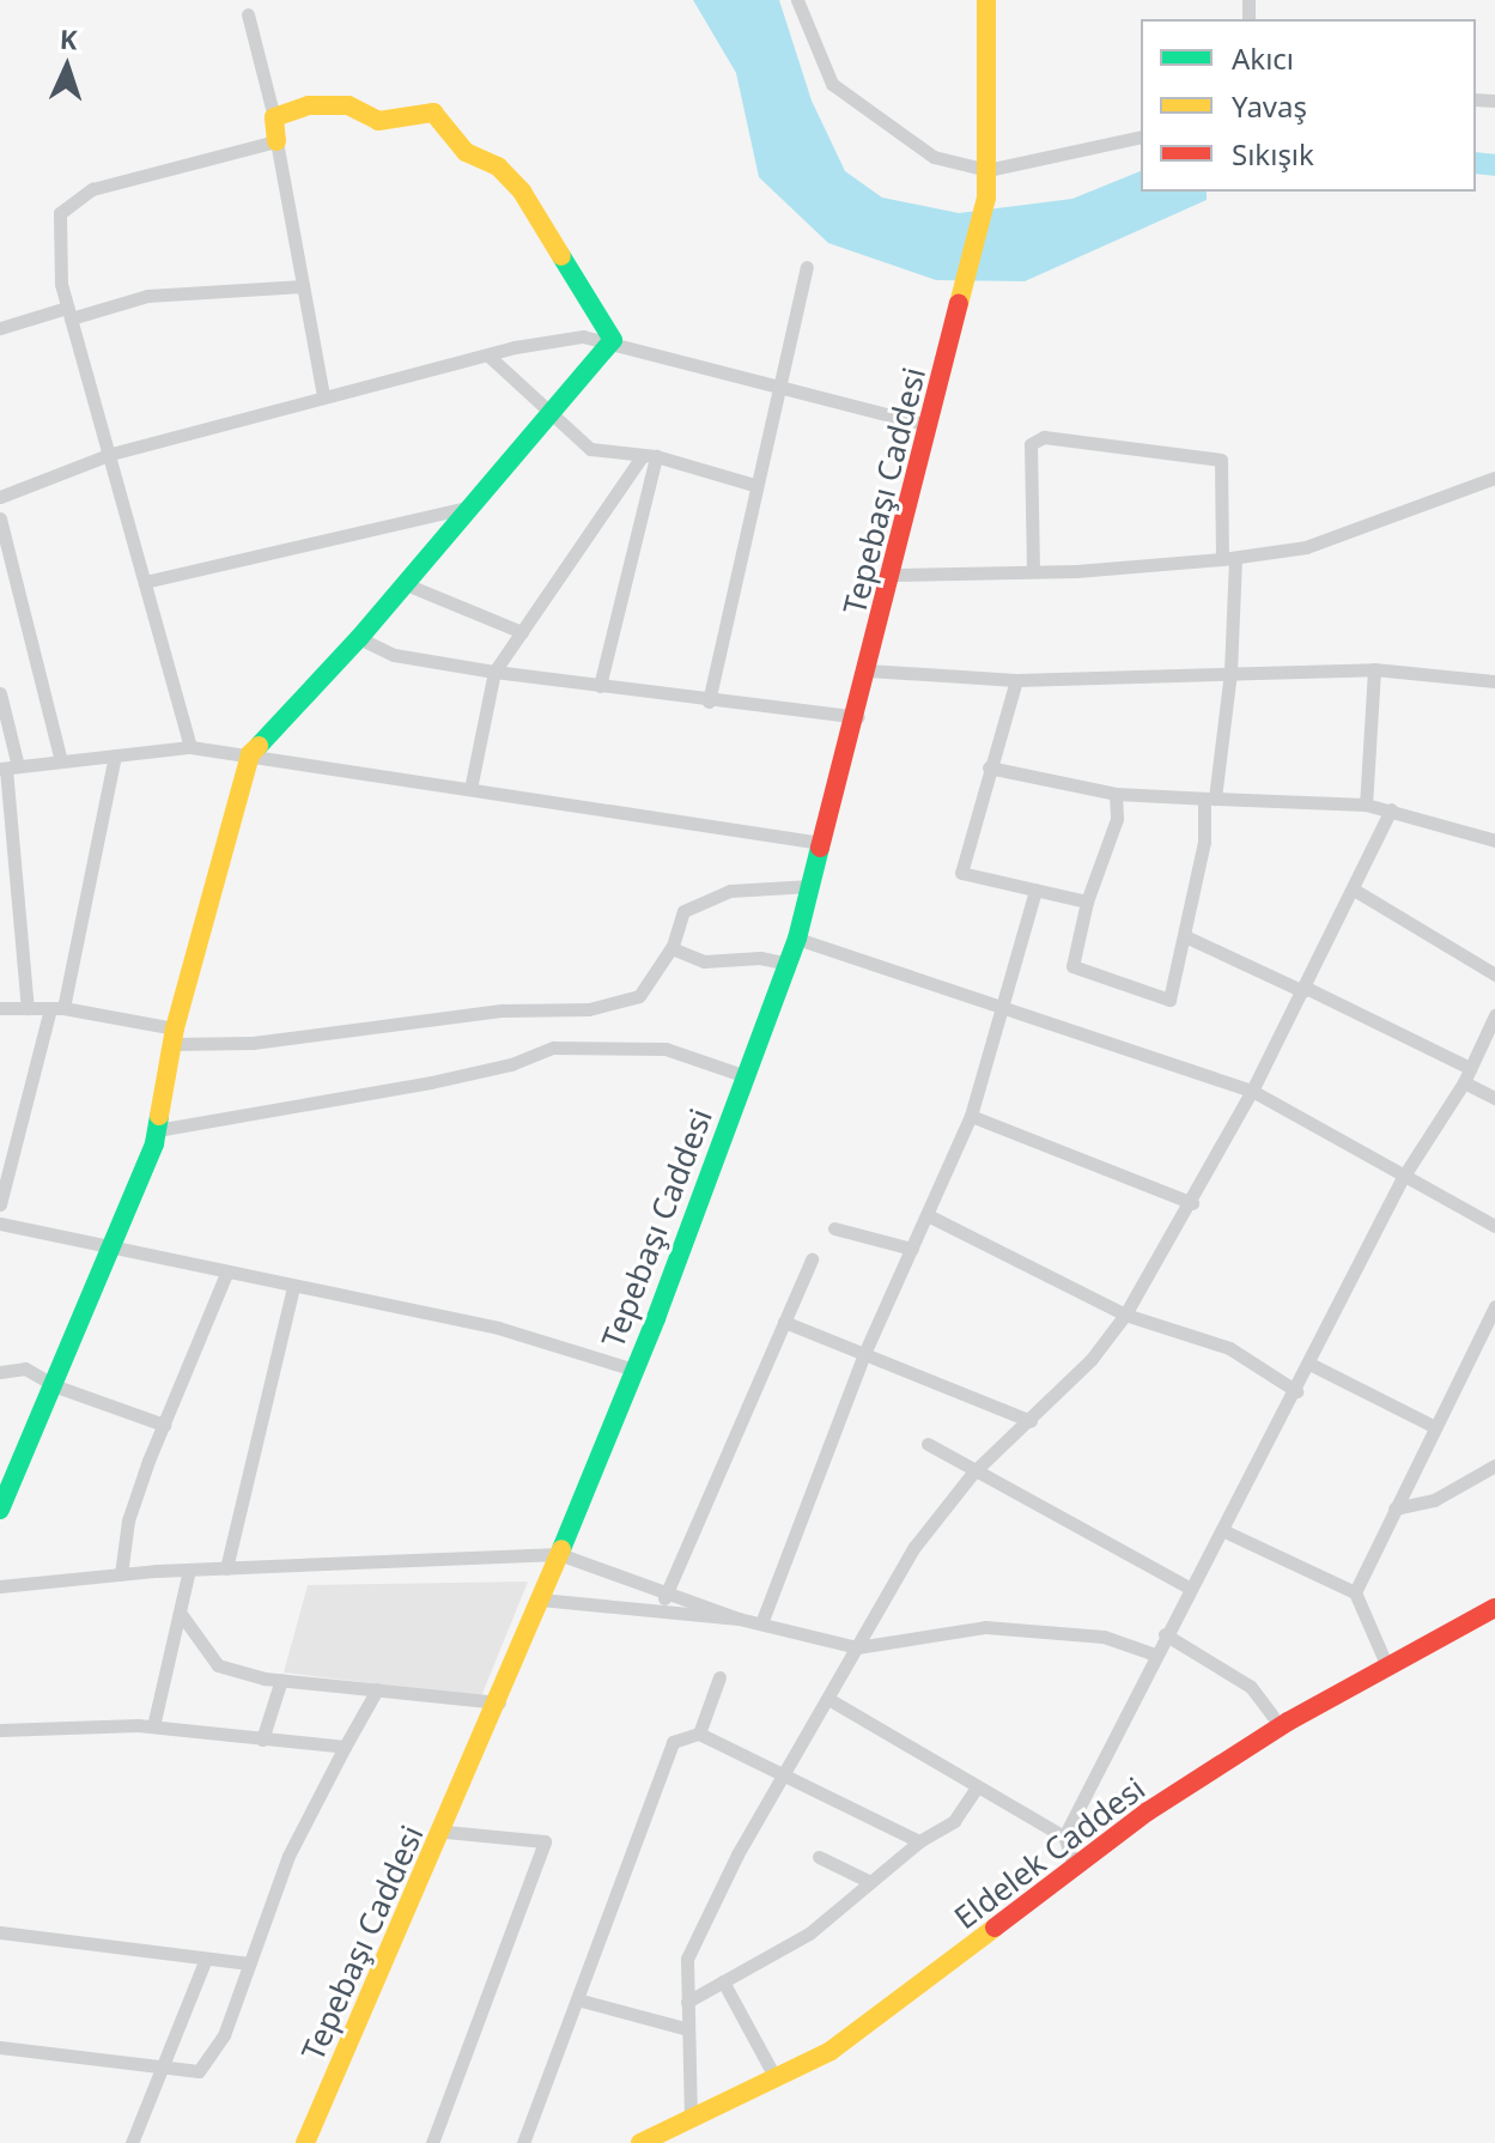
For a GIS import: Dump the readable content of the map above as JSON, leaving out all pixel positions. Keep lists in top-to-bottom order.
{
  "streets": {
    "street": ["Tepebaşı Caddesi", "Eldelek Caddesi"]
  },
  "legend": ["Akıcı", "Yavaş", "Sıkışık"],
  "north": "top"
}
